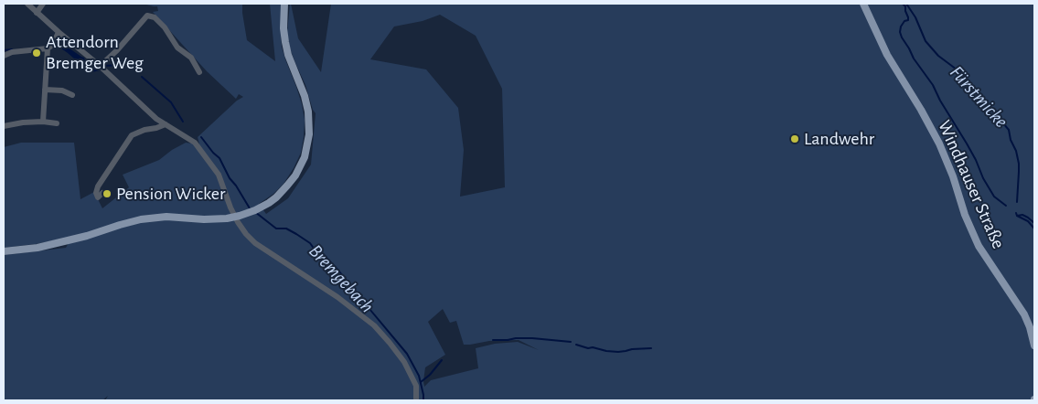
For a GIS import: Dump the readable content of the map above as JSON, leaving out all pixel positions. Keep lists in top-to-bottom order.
{
  "streets": {
    "main road": ["Windhauser Straße"]
  },
  "water": ["Fürstmicke", "Bremgebach"],
  "places": ["Attendorn Bremger Weg", "Landwehr", "Pension Wicker"]
}
